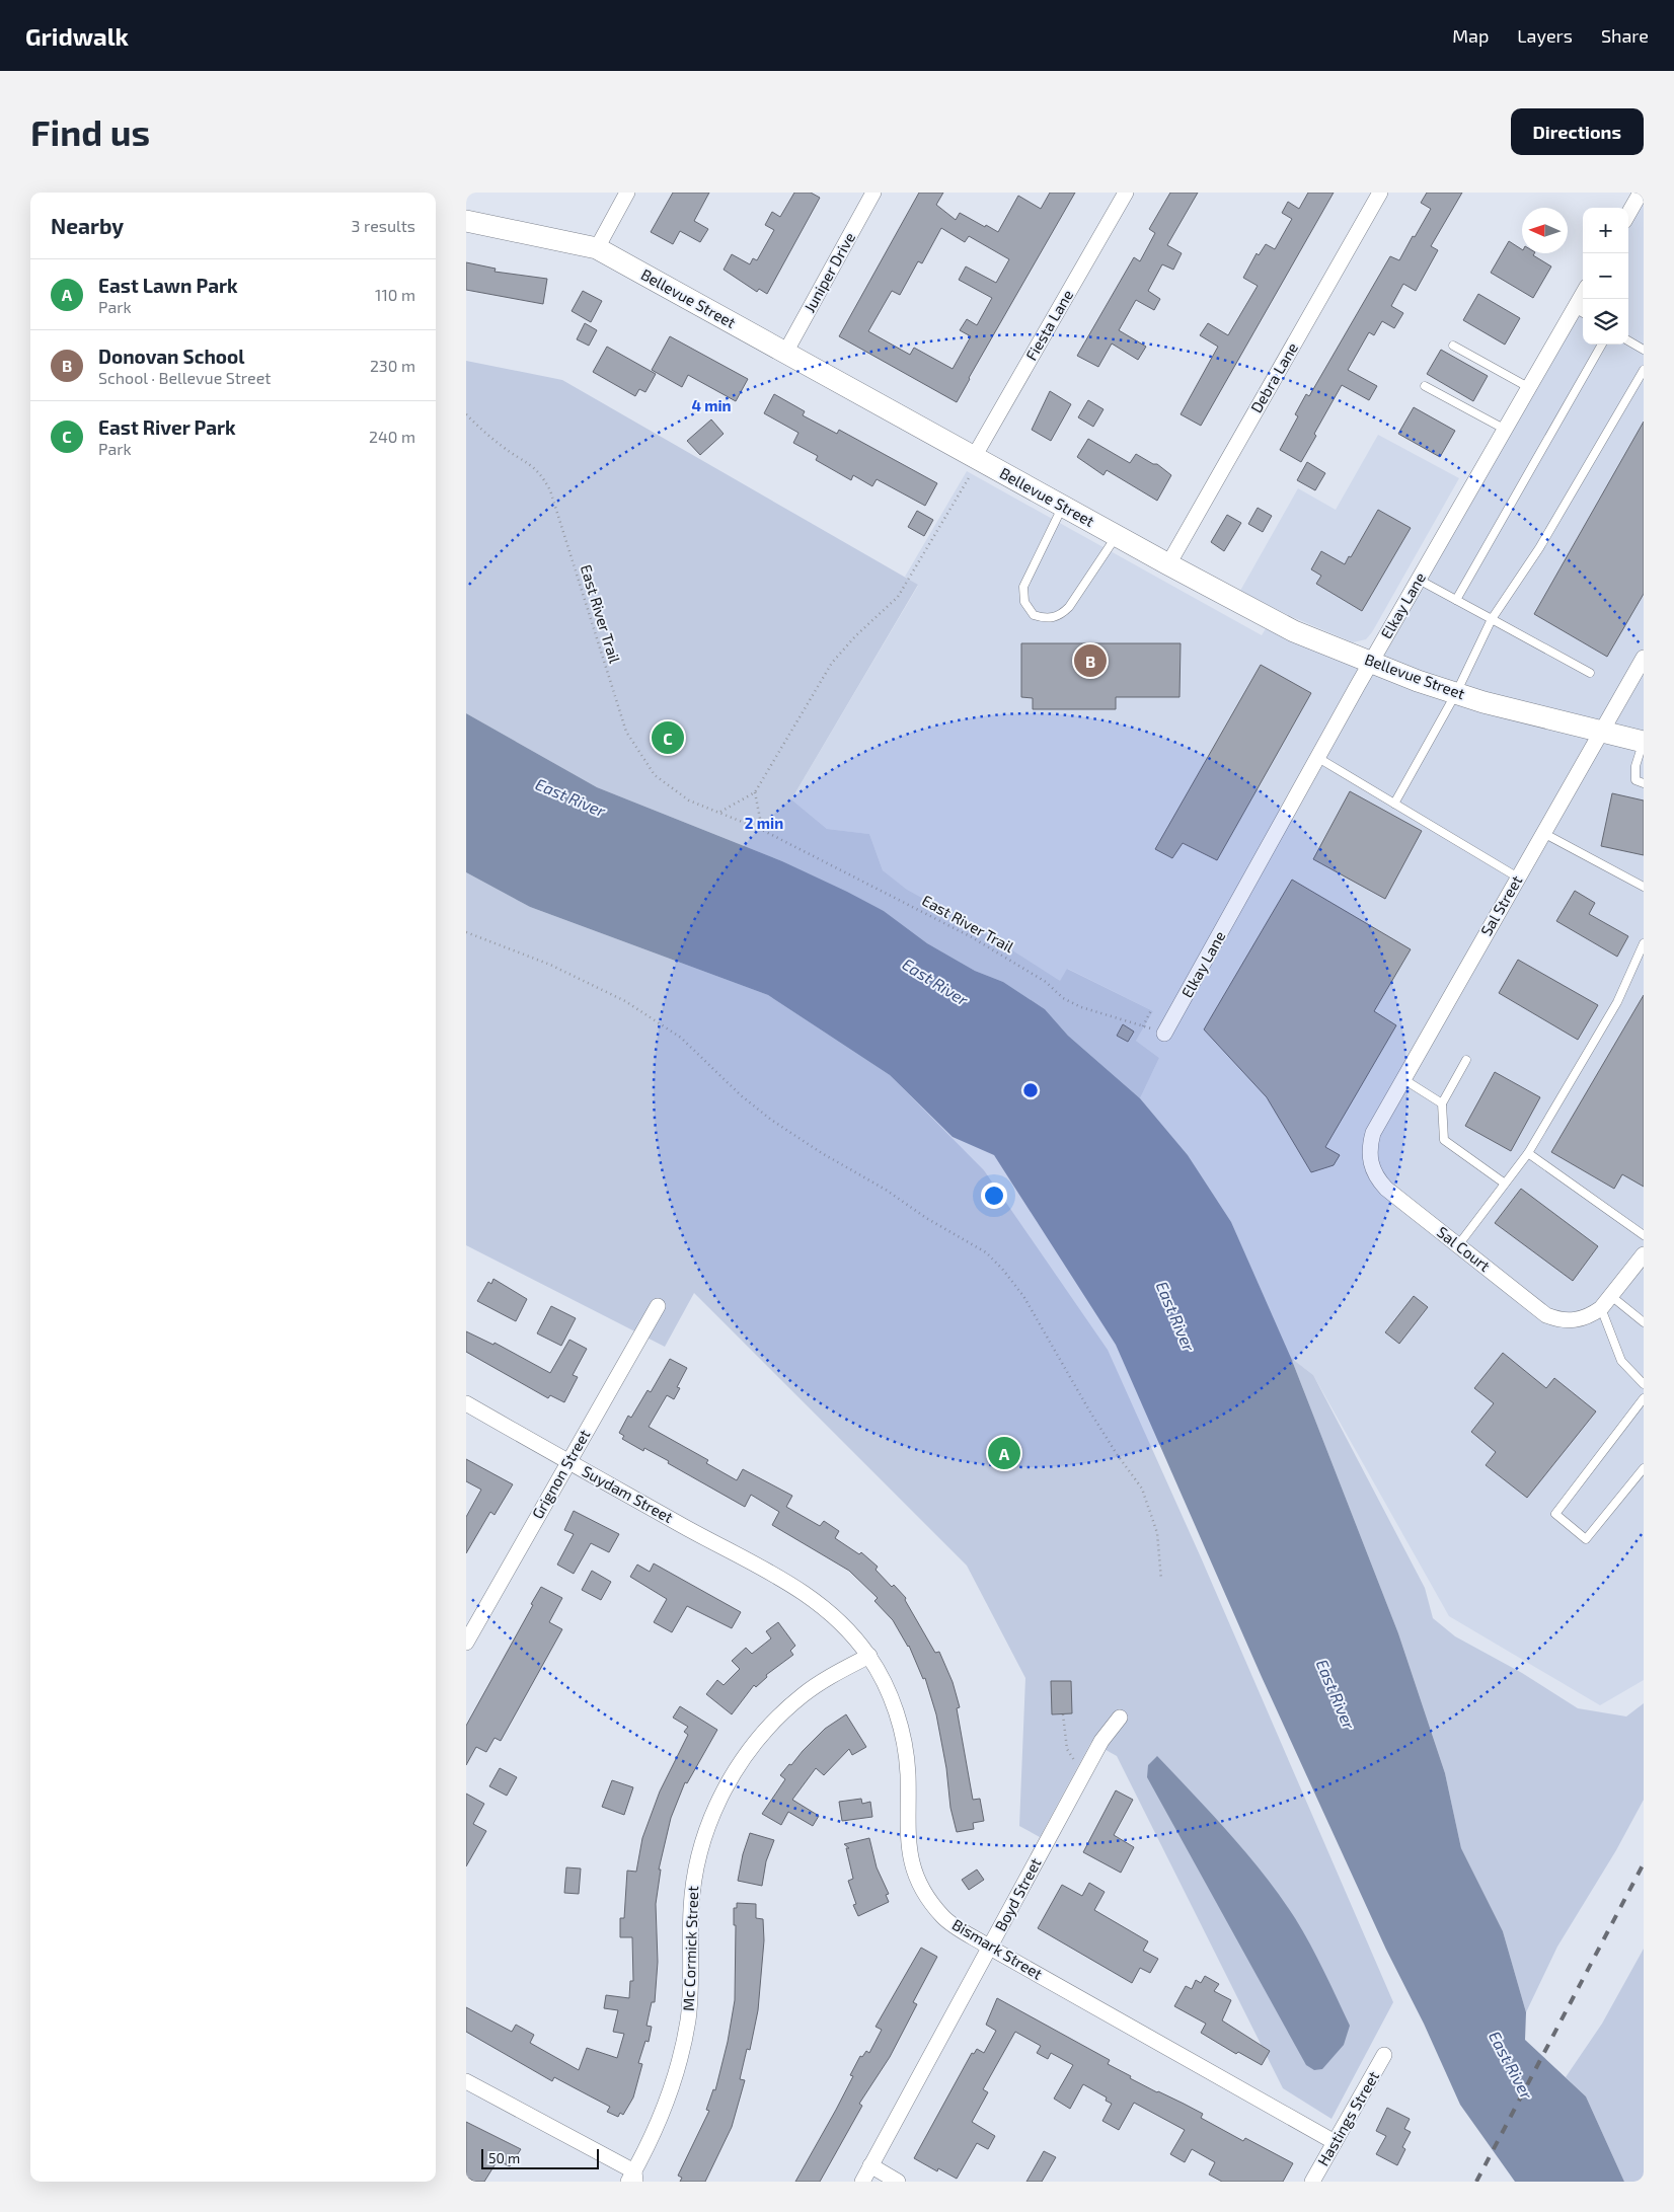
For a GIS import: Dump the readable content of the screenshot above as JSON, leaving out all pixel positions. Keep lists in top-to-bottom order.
{
  "streets": {
    "street": [
      "Juniper Drive",
      "Bellevue Street",
      "Fiesta Lane",
      "Debra Lane",
      "Elkay Lane",
      "Sal Street",
      "Sal Court",
      "Grignon Street",
      "Suydam Street",
      "Boyd Street",
      "Mc Cormick Street",
      "Bismark Street",
      "Hastings Street"
    ],
    "path": ["East River Trail"]
  },
  "crossings": [
    ["Juniper Drive", "Bellevue Street"],
    ["Bellevue Street", "Fiesta Lane"],
    ["Bellevue Street", "Debra Lane"],
    ["Bellevue Street", "Elkay Lane"],
    ["Bellevue Street", "Sal Street"],
    ["Elkay Lane", "East River Trail"],
    ["Sal Street", "Sal Court"],
    ["Grignon Street", "Suydam Street"],
    ["Suydam Street", "Bismark Street"],
    ["Boyd Street", "Bismark Street"],
    ["Mc Cormick Street", "Bismark Street"],
    ["Bismark Street", "Hastings Street"]
  ],
  "water": ["East River"],
  "scale_bar": "50 m",
  "north": "left",
  "page": {
    "header": "Gridwalk",
    "nav": ["Map", "Layers", "Share"],
    "buttons": "Directions",
    "title": "Find us",
    "heading": ["Nearby", "3 results"],
    "map_buttons": ["+", "−"],
    "list": [
      {
        "mark": "A",
        "name": "East Lawn Park",
        "note": "Park",
        "value": "110 m"
      },
      {
        "mark": "B",
        "name": "Donovan School",
        "note": "School · Bellevue Street",
        "value": "230 m"
      },
      {
        "mark": "C",
        "name": "East River Park",
        "note": "Park",
        "value": "240 m"
      }
    ],
    "pins": ["B", "C", "A"],
    "scale": "50 m"
  },
  "rings": ["4 min", "2 min"]
}
